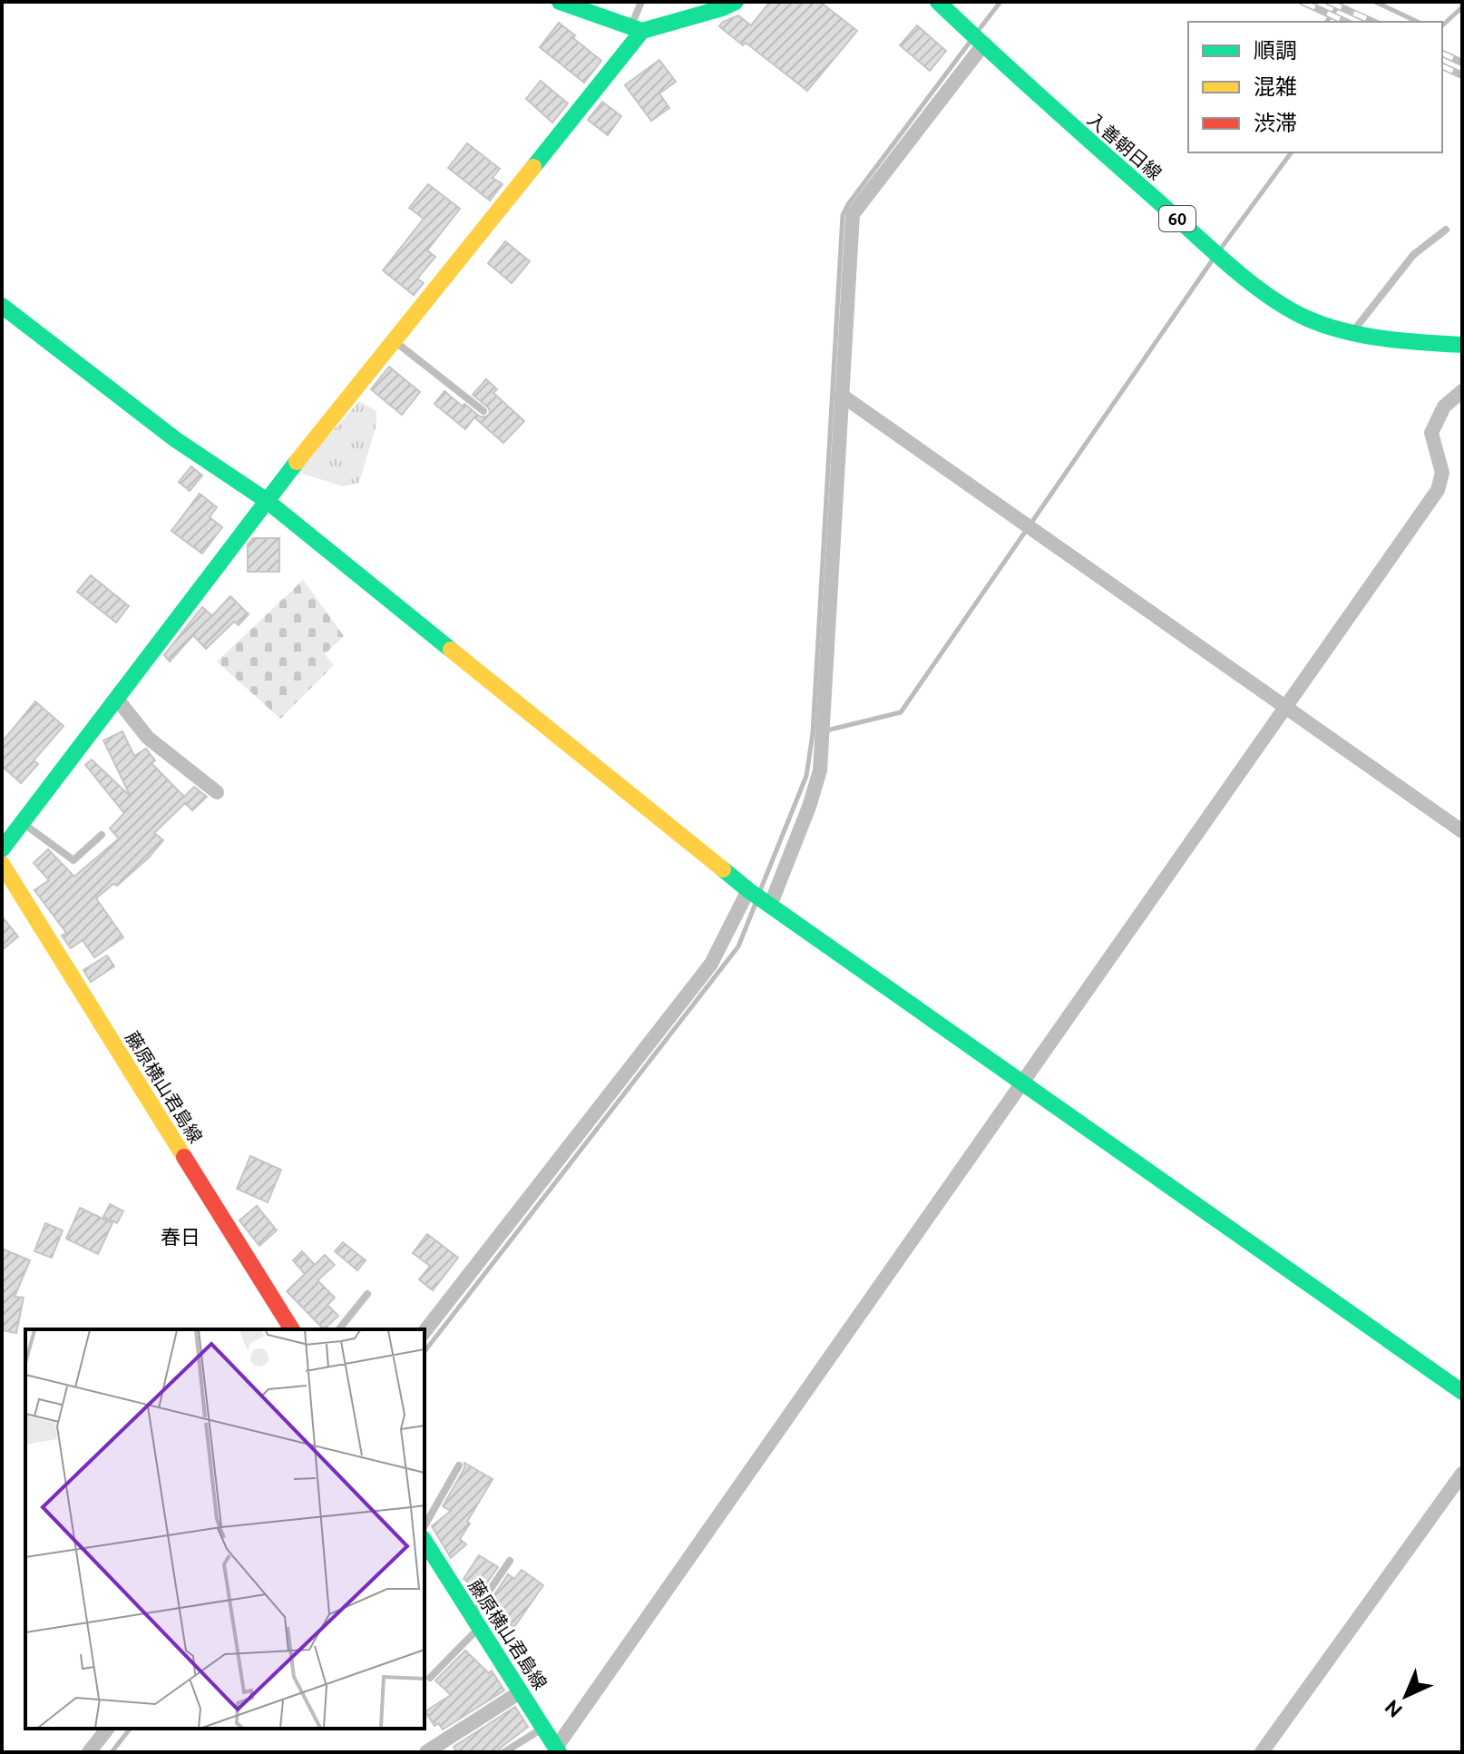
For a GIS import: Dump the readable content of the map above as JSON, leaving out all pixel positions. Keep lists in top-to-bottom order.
{
  "streets": {
    "street": ["入善朝日線", "60", "藤原横山君島線"]
  },
  "districts": ["春日"],
  "legend": ["順調", "混雑", "渋滞"],
  "north": "bottom left"
}
